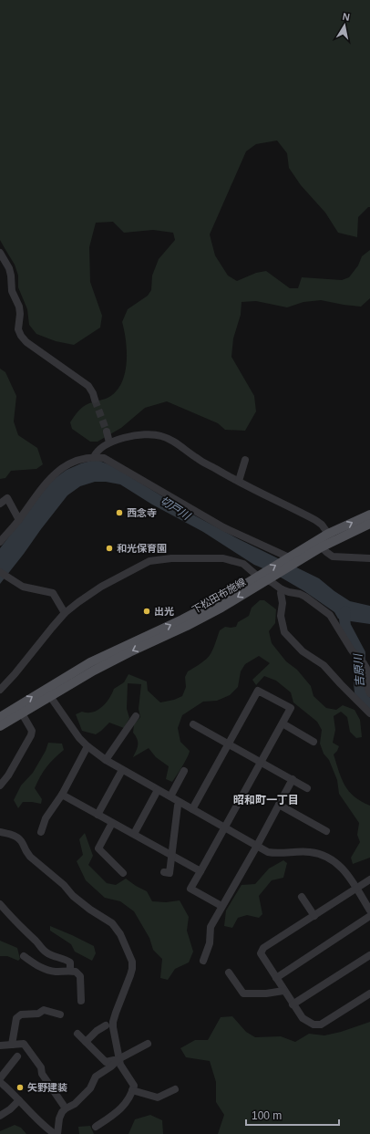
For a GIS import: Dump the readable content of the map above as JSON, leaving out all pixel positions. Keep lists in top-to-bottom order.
{
  "streets": {
    "main road": ["下松田布施線"]
  },
  "districts": ["昭和町一丁目"],
  "water": ["切戸川", "吉原川"],
  "places": [
    "西念寺",
    "和光保育園",
    "出光",
    "矢野建装"
  ],
  "scale_bar": "100 m",
  "north": "top"
}
